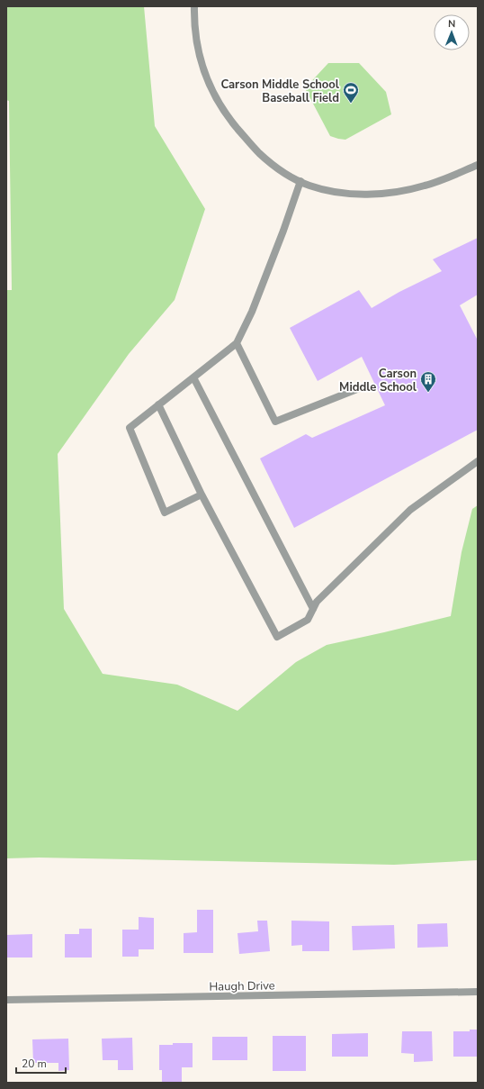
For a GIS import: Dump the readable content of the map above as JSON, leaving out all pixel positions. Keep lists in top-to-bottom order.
{
  "streets": {
    "street": ["Haugh Drive"]
  },
  "places": {
    "sports": ["Carson Middle School Baseball Field"],
    "building": ["Carson Middle School"]
  },
  "scale_bar": "20 m",
  "north": "top"
}
